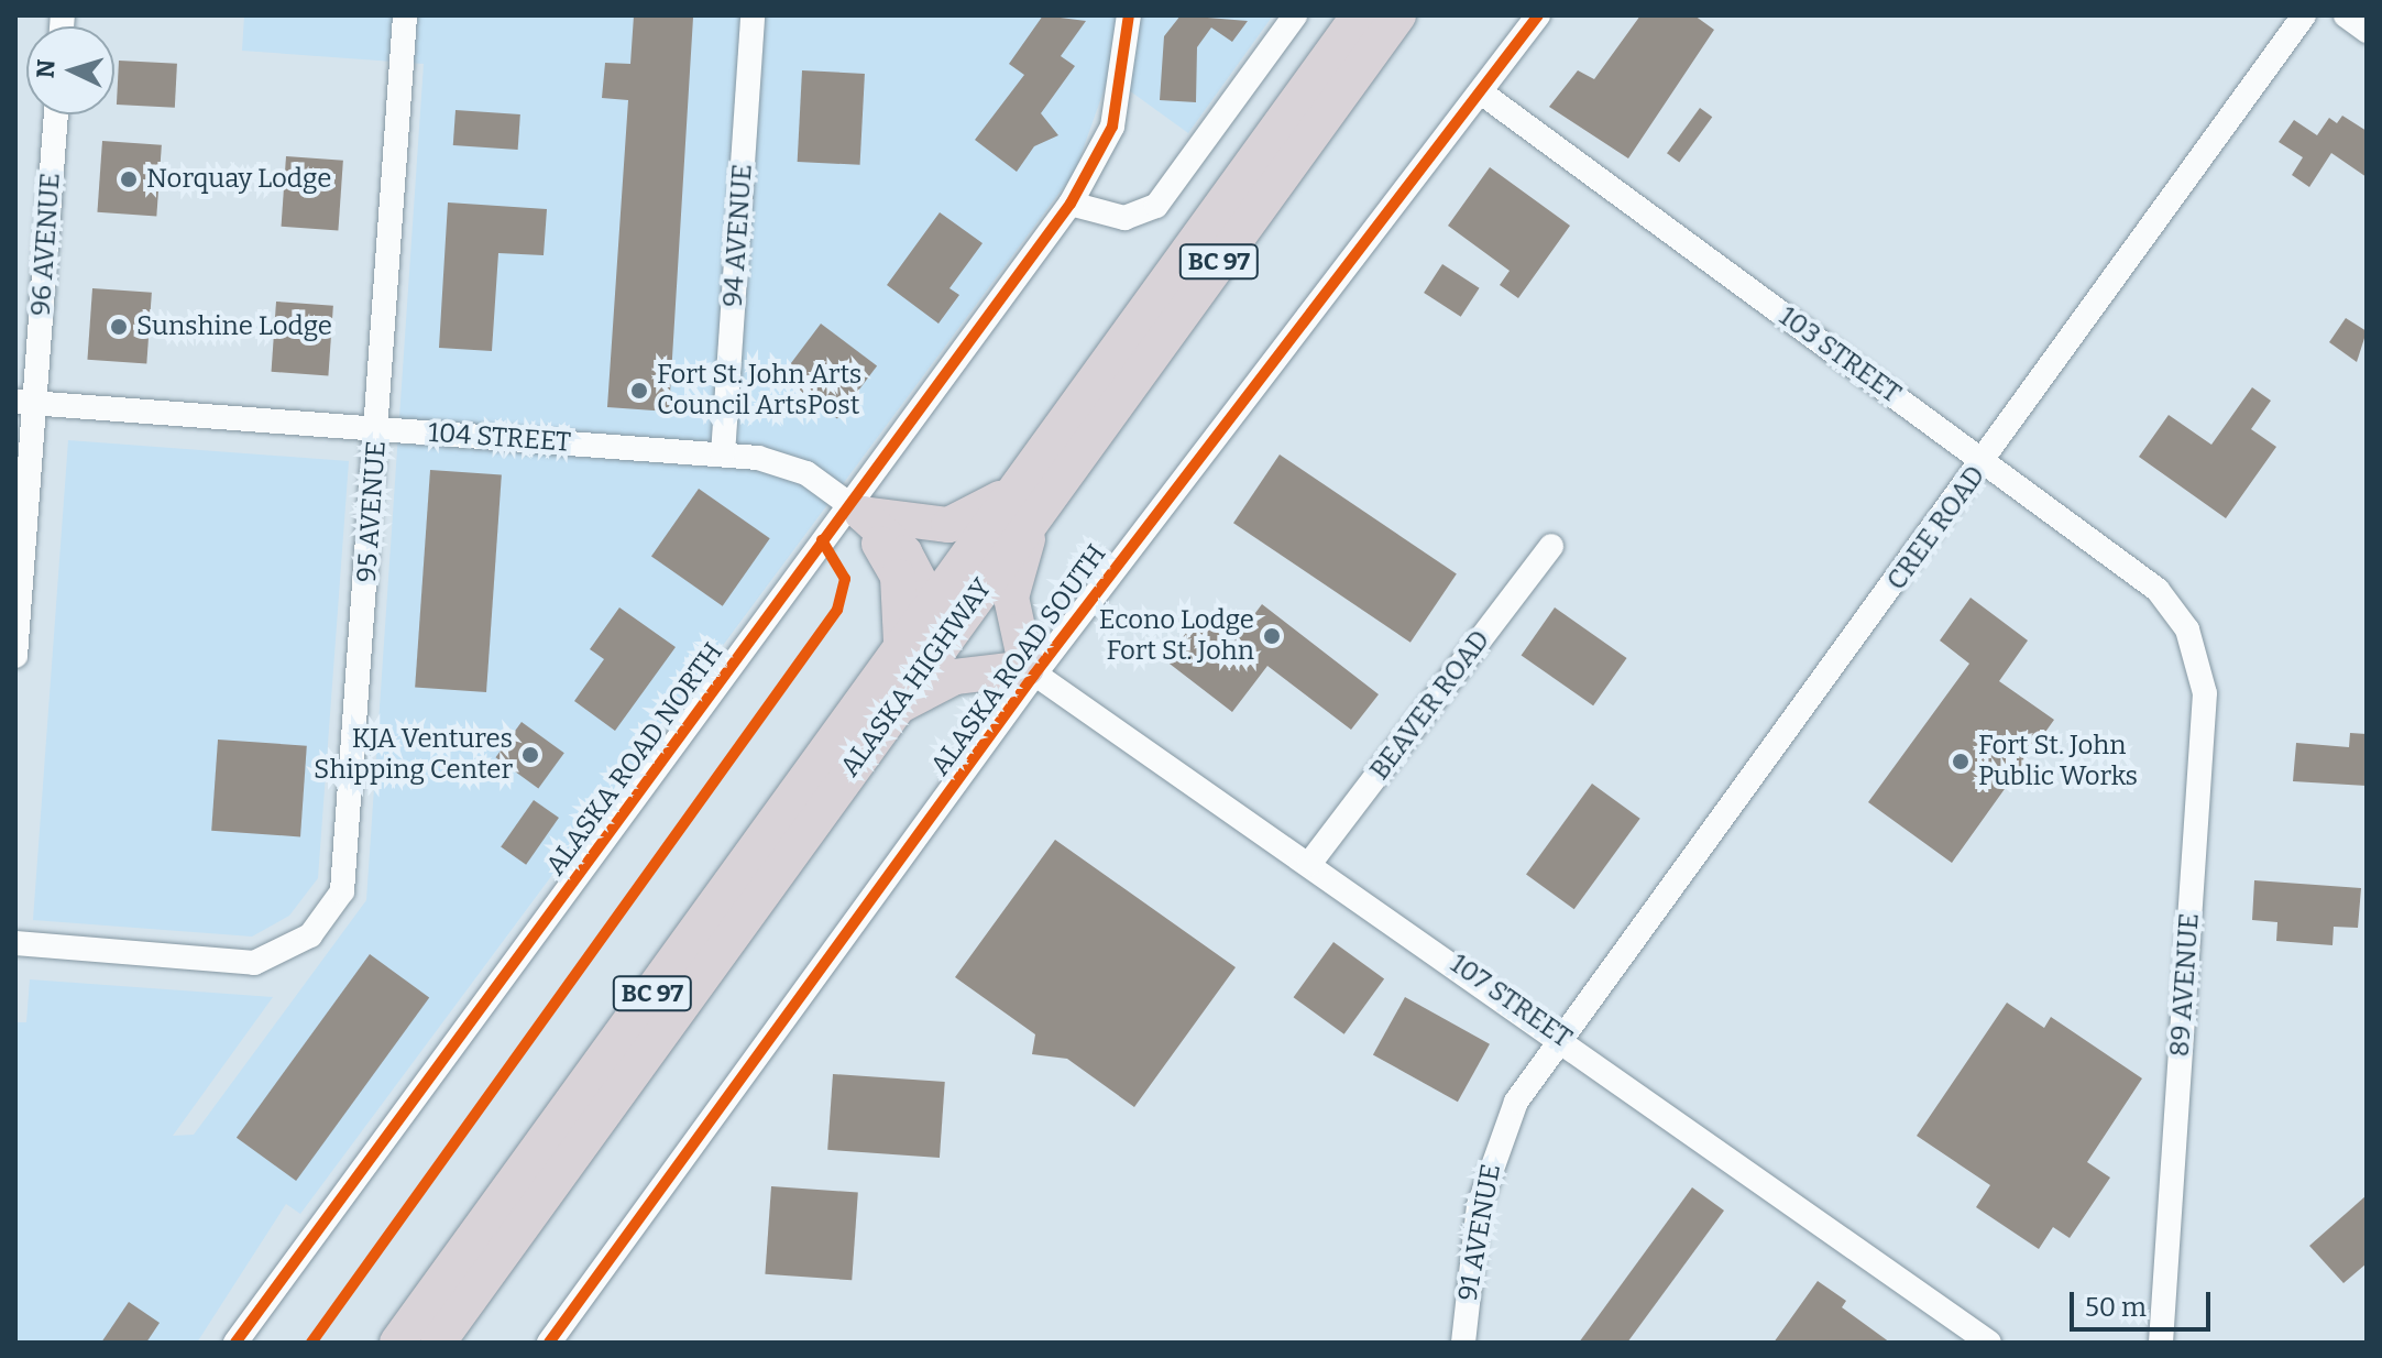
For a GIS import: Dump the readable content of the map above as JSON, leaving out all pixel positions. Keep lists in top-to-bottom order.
{
  "streets": {
    "highway": ["BC 97", "ALASKA HIGHWAY"],
    "street": [
      "94 AVENUE",
      "96 AVENUE",
      "103 STREET",
      "104 STREET",
      "95 AVENUE",
      "CREE ROAD",
      "ALASKA ROAD SOUTH",
      "BEAVER ROAD",
      "ALASKA ROAD NORTH",
      "89 AVENUE",
      "107 STREET",
      "91 AVENUE"
    ]
  },
  "crossings": [
    ["94 AVENUE", "104 STREET"],
    ["96 AVENUE", "104 STREET"],
    ["103 STREET", "CREE ROAD"],
    ["103 STREET", "ALASKA ROAD SOUTH"],
    ["103 STREET", "89 AVENUE"],
    ["104 STREET", "95 AVENUE"],
    ["104 STREET", "ALASKA ROAD NORTH"],
    ["CREE ROAD", "107 STREET"],
    ["CREE ROAD", "91 AVENUE"],
    ["ALASKA ROAD SOUTH", "107 STREET"],
    ["BEAVER ROAD", "107 STREET"],
    ["107 STREET", "91 AVENUE"]
  ],
  "places": [
    "Norquay Lodge",
    "Sunshine Lodge",
    "Fort St. John Arts Council ArtsPost",
    "Econo Lodge Fort St. John",
    "KJA Ventures Shipping Center",
    "Fort St. John Public Works"
  ],
  "scale_bar": "50 m",
  "north": "left"
}
